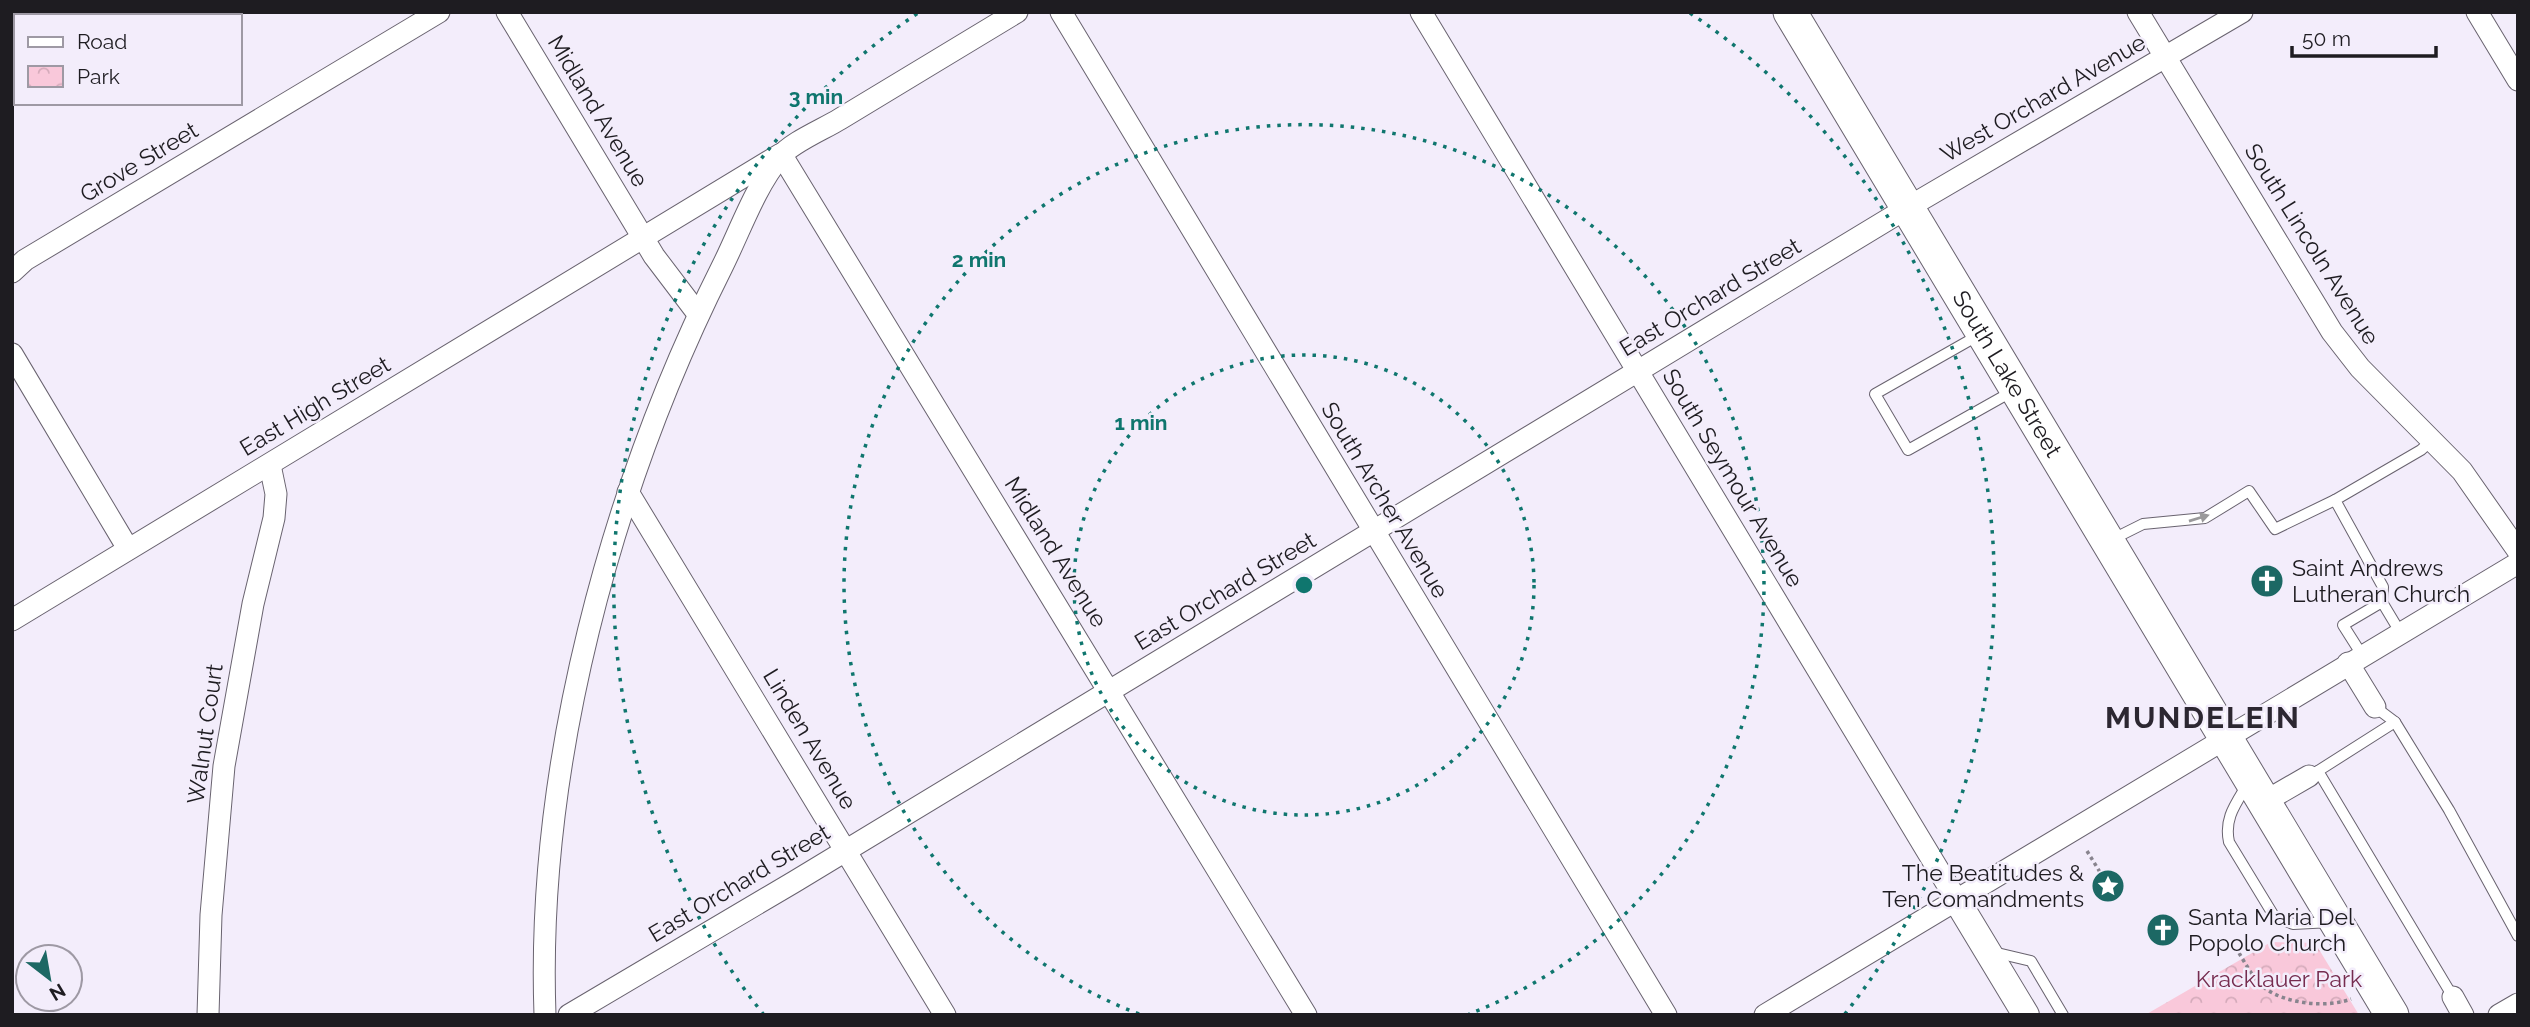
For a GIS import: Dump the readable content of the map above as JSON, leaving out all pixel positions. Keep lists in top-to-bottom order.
{
  "streets": {
    "main road": ["South Lake Street"],
    "street": [
      "West Orchard Avenue",
      "Midland Avenue",
      "Grove Street",
      "South Lincoln Avenue",
      "East Orchard Street",
      "East High Street",
      "South Seymour Avenue",
      "South Archer Avenue",
      "Walnut Court",
      "Linden Avenue"
    ]
  },
  "crossings": [
    ["West Orchard Avenue", "South Lincoln Avenue"],
    ["West Orchard Avenue", "East Orchard Street"],
    ["West Orchard Avenue", "South Lake Street"],
    ["Midland Avenue", "East Orchard Street"],
    ["Midland Avenue", "East High Street"],
    ["East Orchard Street", "South Lake Street"],
    ["East Orchard Street", "South Seymour Avenue"],
    ["East Orchard Street", "South Archer Avenue"],
    ["East Orchard Street", "Linden Avenue"],
    ["East High Street", "Walnut Court"]
  ],
  "districts": ["MUNDELEIN"],
  "parks": ["Kracklauer Park"],
  "places": {
    "church": ["Saint Andrews Lutheran Church", "Santa Maria Del Popolo Church"],
    "place": ["The Beatitudes & Ten Comandments"]
  },
  "legend": ["Road", "Park"],
  "scale_bar": "50 m",
  "north": "bottom right",
  "rings": ["3 min", "2 min", "1 min"]
}
